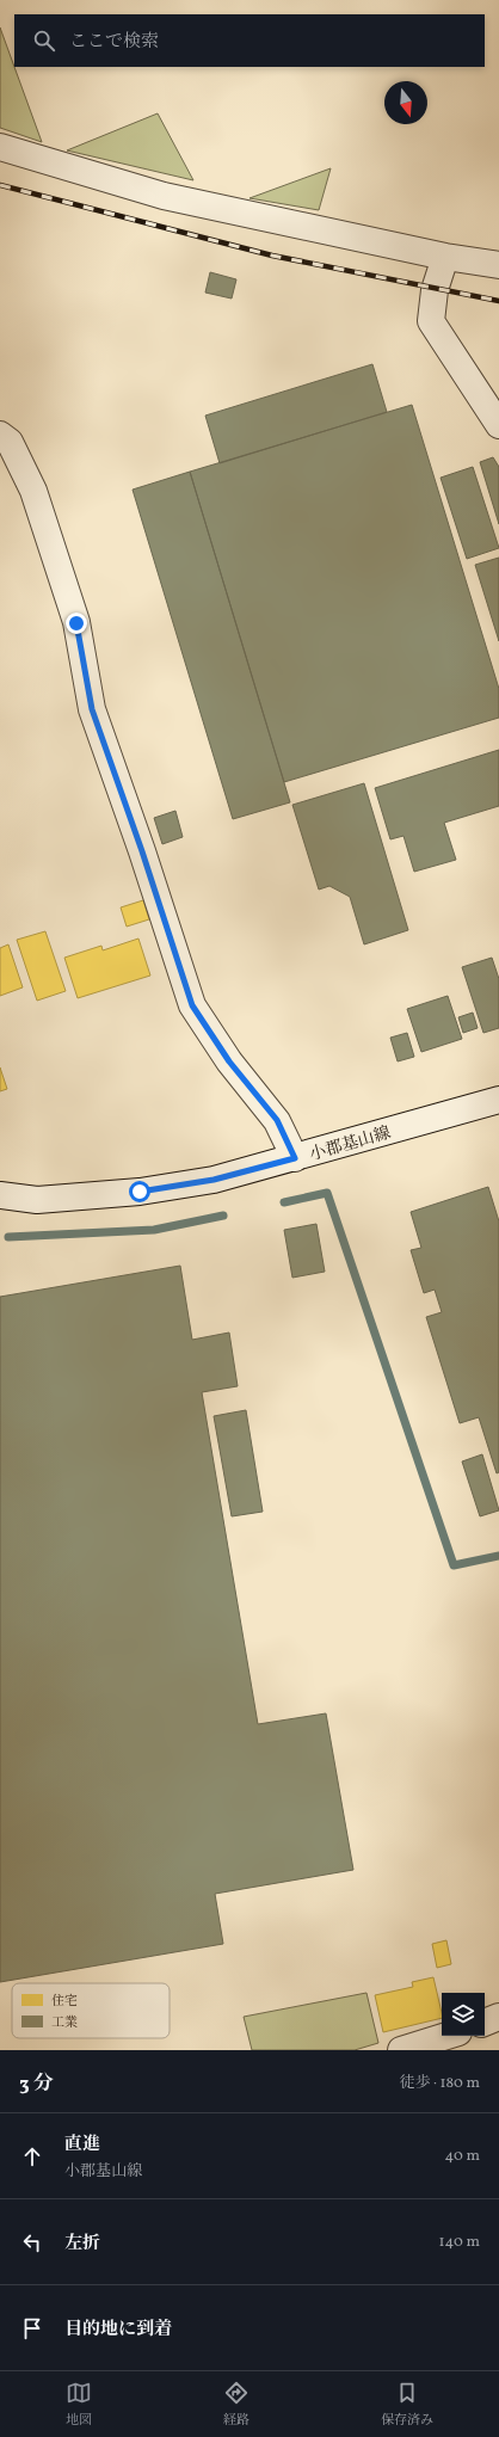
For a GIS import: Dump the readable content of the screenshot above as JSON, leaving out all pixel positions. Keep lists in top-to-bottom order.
{
  "streets": {
    "street": ["小郡基山線"]
  },
  "legend": ["住宅", "工業"],
  "north": "bottom",
  "page": {
    "search": "ここで検索",
    "heading": ["3 分", "徒歩 · 180 m"],
    "list": [
      ["直進", "小郡基山線", "40 m"],
      ["左折", "140 m"],
      "目的地に到着"
    ],
    "nav": ["地図", "経路", "保存済み"]
  }
}
